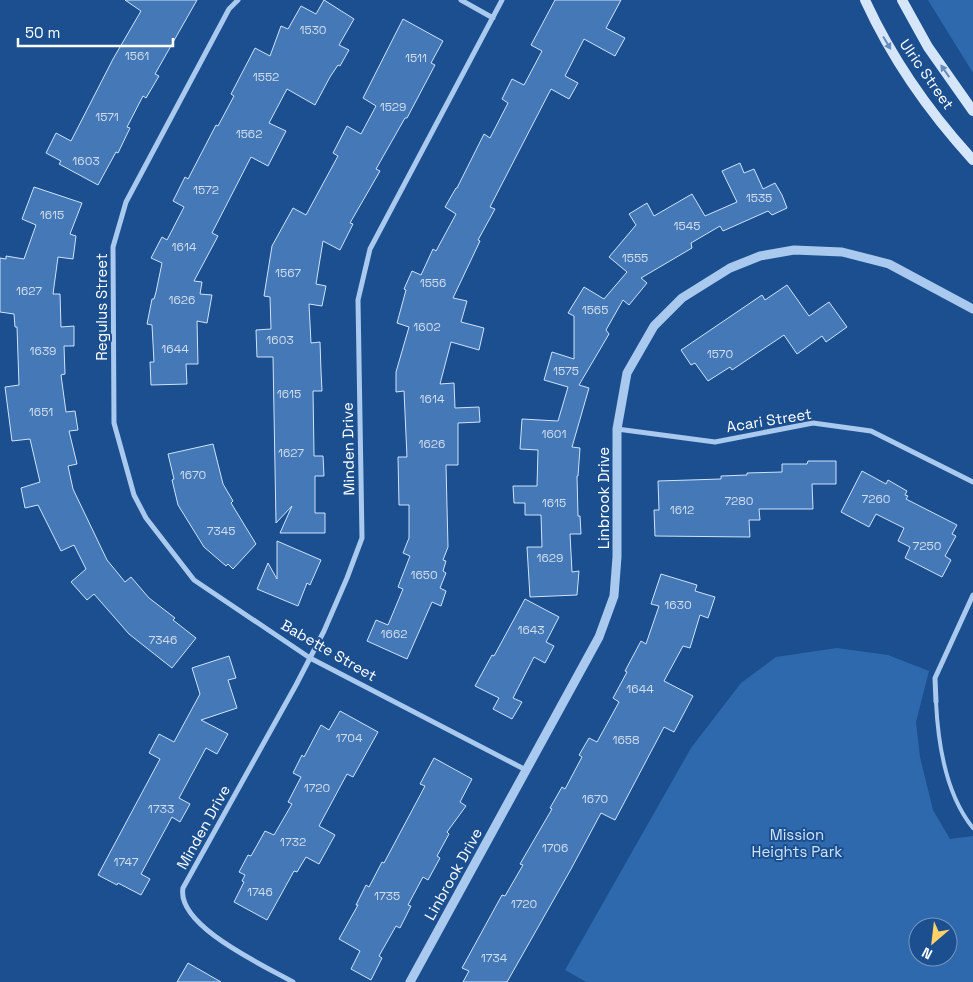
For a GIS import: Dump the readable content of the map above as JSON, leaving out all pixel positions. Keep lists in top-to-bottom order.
{
  "streets": {
    "main road": ["Ulric Street"],
    "street": [
      "Regulus Street",
      "Acari Street",
      "Minden Drive",
      "Linbrook Drive",
      "Babette Street"
    ]
  },
  "crossings": [
    ["Regulus Street", "Babette Street"],
    ["Acari Street", "Linbrook Drive"],
    ["Minden Drive", "Babette Street"],
    ["Linbrook Drive", "Babette Street"]
  ],
  "parks": ["Mission Heights Park"],
  "house_numbers": [
    "1530",
    "1561",
    "1511",
    "1552",
    "1529",
    "1571",
    "1562",
    "1603",
    "1572",
    "1535",
    "1615",
    "1545",
    "1614",
    "1555",
    "1567",
    "1556",
    "1627",
    "1626",
    "1565",
    "1602",
    "1603",
    "1644",
    "1639",
    "1570",
    "1575",
    "1615",
    "1614",
    "1651",
    "1601",
    "1626",
    "1627",
    "1670",
    "7260",
    "7280",
    "1615",
    "1612",
    "7345",
    "7250",
    "1629",
    "1650",
    "1630",
    "1643",
    "1662",
    "7346",
    "1644",
    "1704",
    "1658",
    "1720",
    "1670",
    "1733",
    "1732",
    "1706",
    "1747",
    "1746",
    "1735",
    "1720",
    "1734"
  ],
  "scale_bar": "50 m",
  "north": "bottom left"
}
